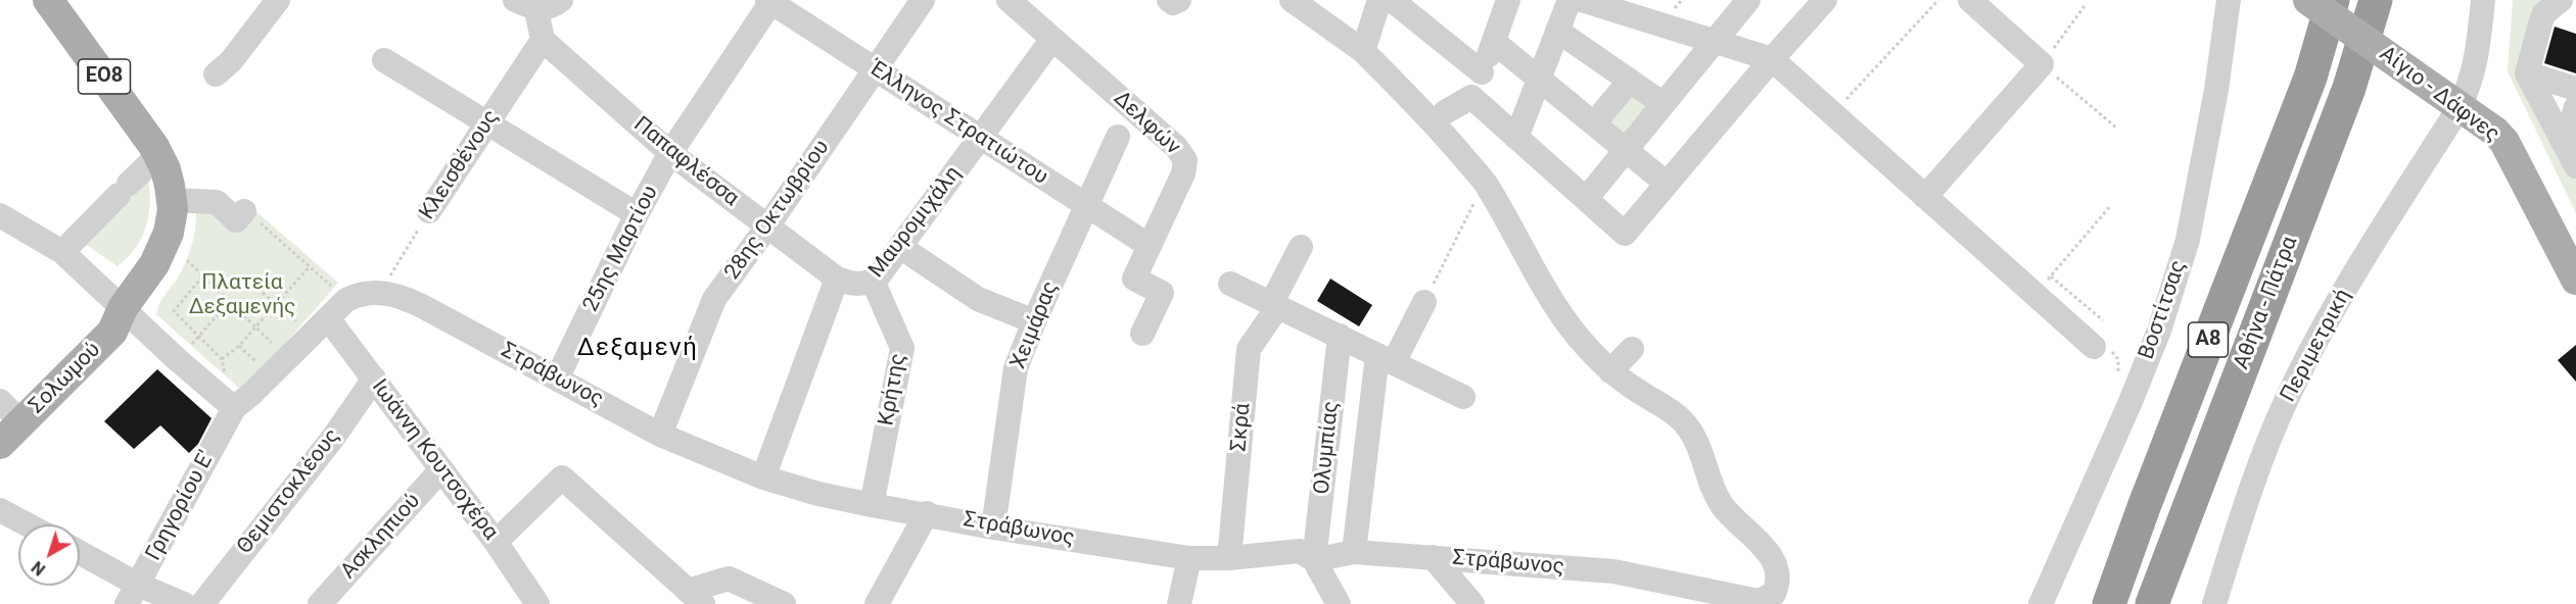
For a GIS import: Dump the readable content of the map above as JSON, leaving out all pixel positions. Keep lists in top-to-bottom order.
{
  "streets": {
    "highway": ["Αθήνα - Πάτρα", "Α8"],
    "main road": ["ΕΟ8", "Αίγιο - Δάφνες", "Σολωμού"],
    "street": [
      "Έλληνος Στρατιώτου",
      "Δελφών",
      "Παπαφλέσσα",
      "Κλεισθένους",
      "28ης Οκτωβρίου",
      "Μαυρομιχάλη",
      "25ης Μαρτίου",
      "Βοστίτσας",
      "Χειμάρας",
      "Περιμετρική",
      "Στράβωνος",
      "Κρήτης",
      "Σκρά",
      "Ολυμπίας",
      "Ιωάννη Κουτσοχέρα",
      "Θεμιστοκλέους",
      "Γρηγορίου Ε'",
      "Ασκληπιού"
    ]
  },
  "crossings": [
    ["ΕΟ8", "Σολωμού"],
    ["Αίγιο - Δάφνες", "Περιμετρική"],
    ["Έλληνος Στρατιώτου", "Δελφών"],
    ["Έλληνος Στρατιώτου", "28ης Οκτωβρίου"],
    ["Έλληνος Στρατιώτου", "Μαυρομιχάλη"],
    ["Έλληνος Στρατιώτου", "25ης Μαρτίου"],
    ["Έλληνος Στρατιώτου", "Χειμάρας"],
    ["Δελφών", "Μαυρομιχάλη"],
    ["Παπαφλέσσα", "Κλεισθένους"],
    ["Παπαφλέσσα", "28ης Οκτωβρίου"],
    ["Παπαφλέσσα", "Μαυρομιχάλη"],
    ["Παπαφλέσσα", "25ης Μαρτίου"],
    ["Παπαφλέσσα", "Κρήτης"],
    ["Κλεισθένους", "Στράβωνος"],
    ["28ης Οκτωβρίου", "Στράβωνος"],
    ["Μαυρομιχάλη", "Στράβωνος"],
    ["Μαυρομιχάλη", "Κρήτης"],
    ["25ης Μαρτίου", "Στράβωνος"],
    ["Χειμάρας", "Στράβωνος"],
    ["Στράβωνος", "Κρήτης"],
    ["Στράβωνος", "Σκρά"],
    ["Στράβωνος", "Ολυμπίας"],
    ["Ιωάννη Κουτσοχέρα", "Θεμιστοκλέους"],
    ["Ιωάννη Κουτσοχέρα", "Ασκληπιού"]
  ],
  "districts": ["Δεξαμενή"],
  "parks": ["Πλατεία Δεξαμενής"],
  "north": "bottom left"
}
